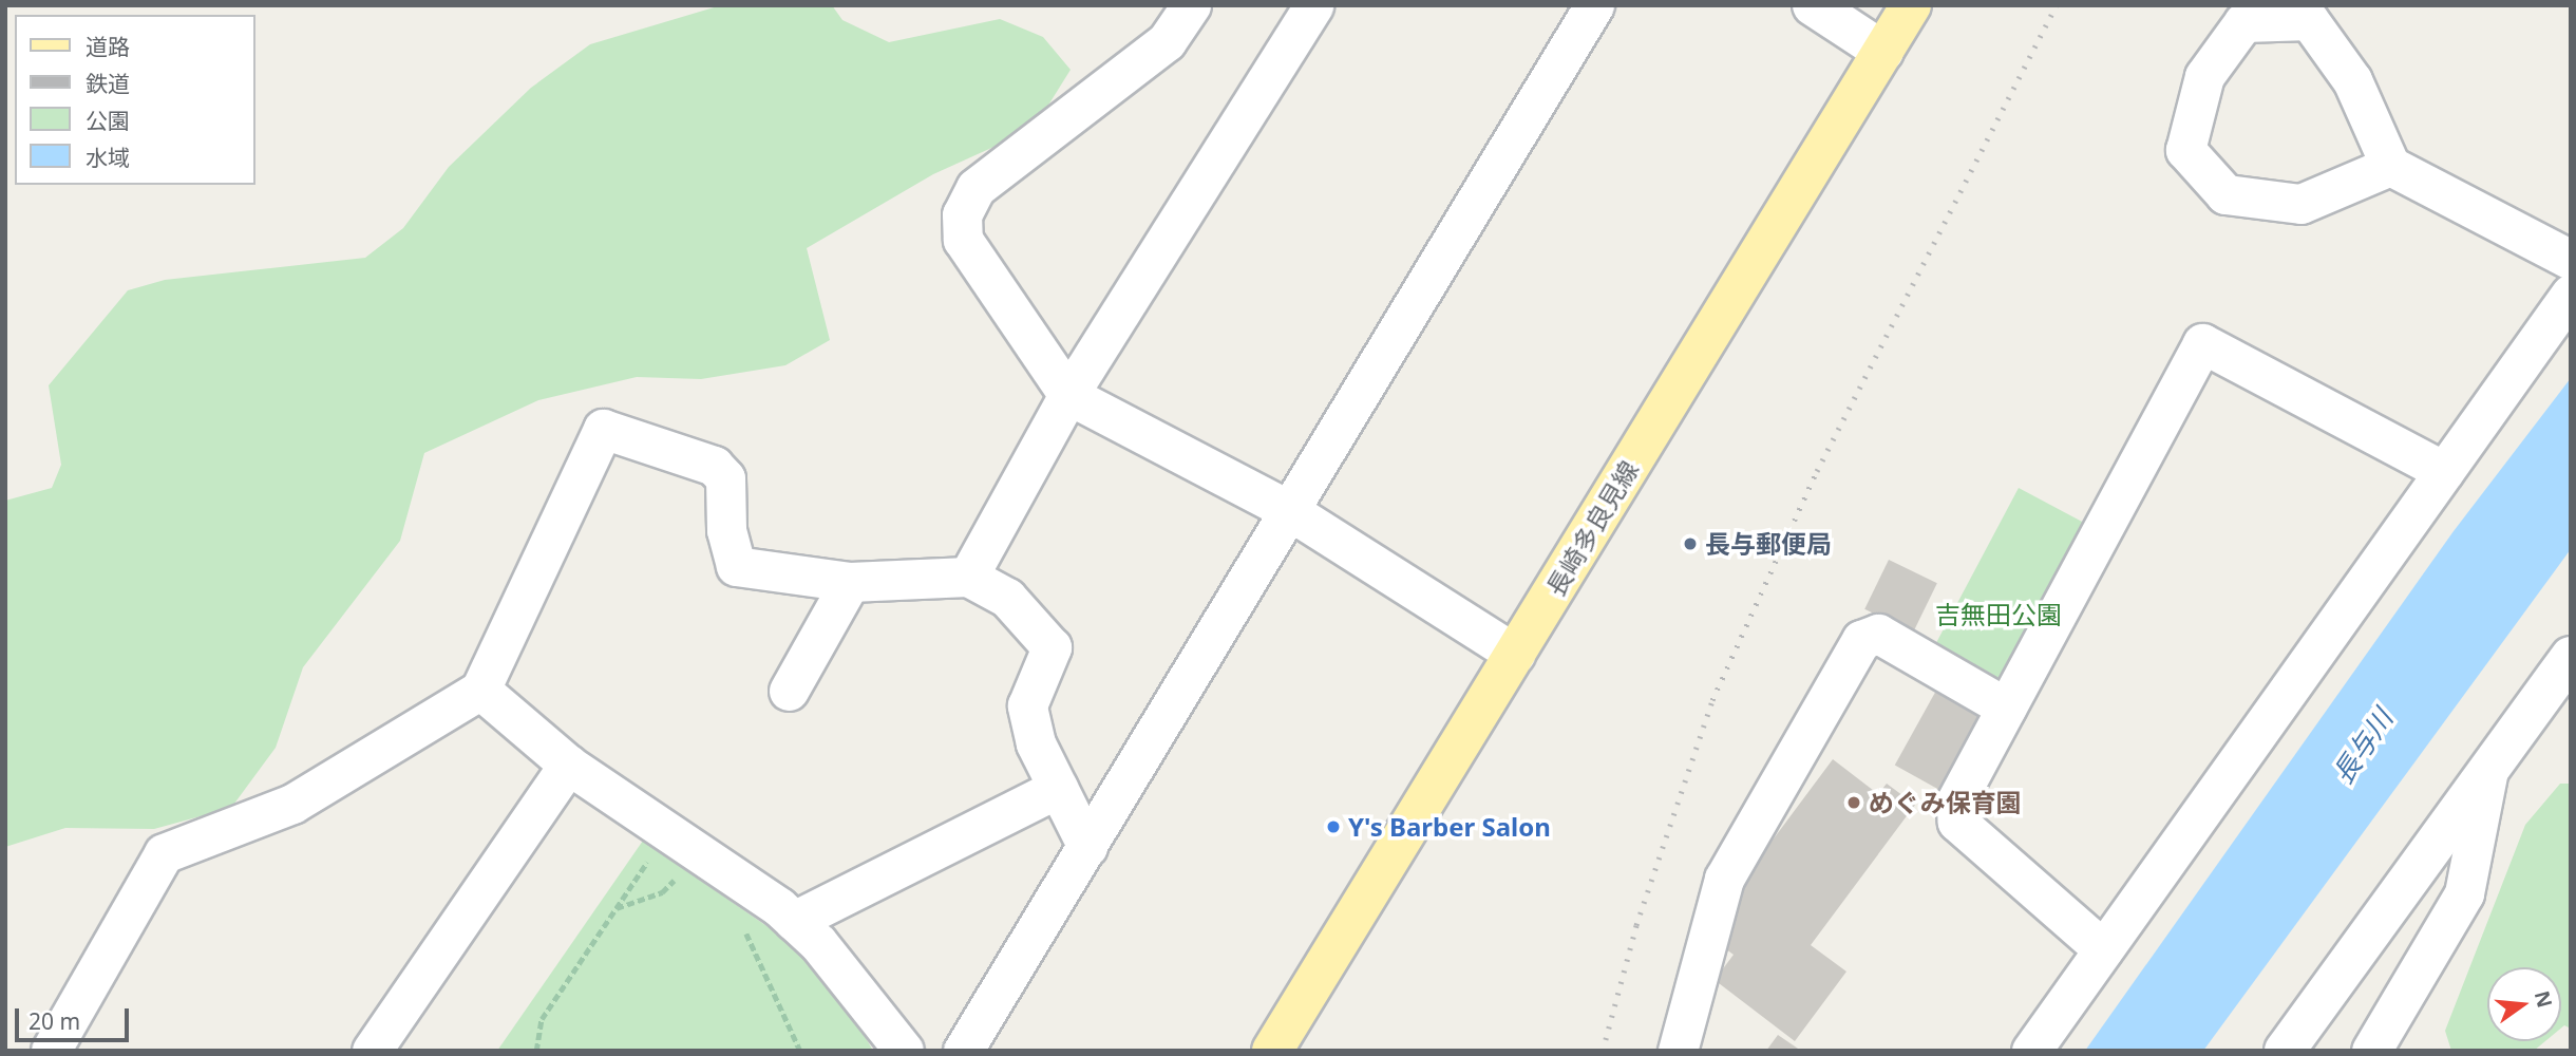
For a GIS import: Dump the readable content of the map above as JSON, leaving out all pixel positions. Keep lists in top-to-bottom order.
{
  "streets": {
    "main road": ["長崎多良見線"]
  },
  "water": ["長与川"],
  "parks": ["吉無田公園"],
  "places": ["長与郵便局", "めぐみ保育園", "Y's Barber Salon"],
  "legend": [
    "道路",
    "鉄道",
    "公園",
    "水域"
  ],
  "scale_bar": "20 m",
  "north": "right"
}
